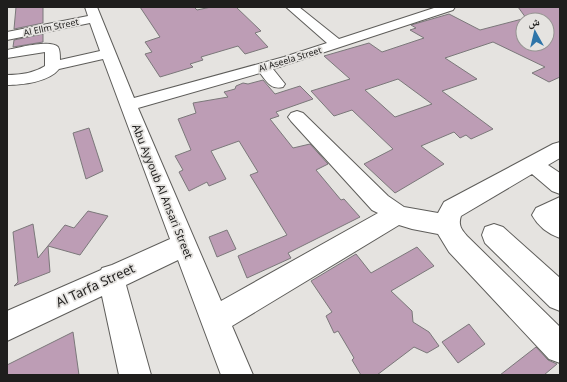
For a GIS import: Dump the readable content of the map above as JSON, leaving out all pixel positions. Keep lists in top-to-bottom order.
{
  "streets": {
    "street": [
      "Al Ellm Street",
      "Al Aseela Street",
      "Abu Ayyoub Al Ansari Street",
      "Al Tarfa Street"
    ]
  },
  "crossings": [
    ["Al Ellm Street", "Abu Ayyoub Al Ansari Street"],
    ["Al Aseela Street", "Abu Ayyoub Al Ansari Street"],
    ["Abu Ayyoub Al Ansari Street", "Al Tarfa Street"]
  ],
  "north": "top"
}
